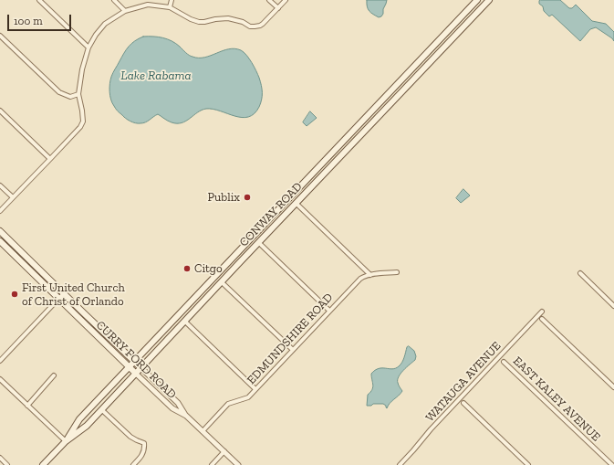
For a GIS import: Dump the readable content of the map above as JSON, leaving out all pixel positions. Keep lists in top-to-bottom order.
{
  "streets": {
    "main road": ["CONWAY ROAD", "CURRY FORD ROAD"],
    "street": ["EDMUNDSHIRE ROAD", "WATAUGA AVENUE", "EAST KALEY AVENUE"]
  },
  "crossings": [
    ["CONWAY ROAD", "CURRY FORD ROAD"],
    ["EDMUNDSHIRE ROAD", "CURRY FORD ROAD"]
  ],
  "water": ["Lake Rabama"],
  "places": ["Publix", "Citgo", "First United Church of Christ of Orlando"],
  "scale_bar": "100 m"
}
